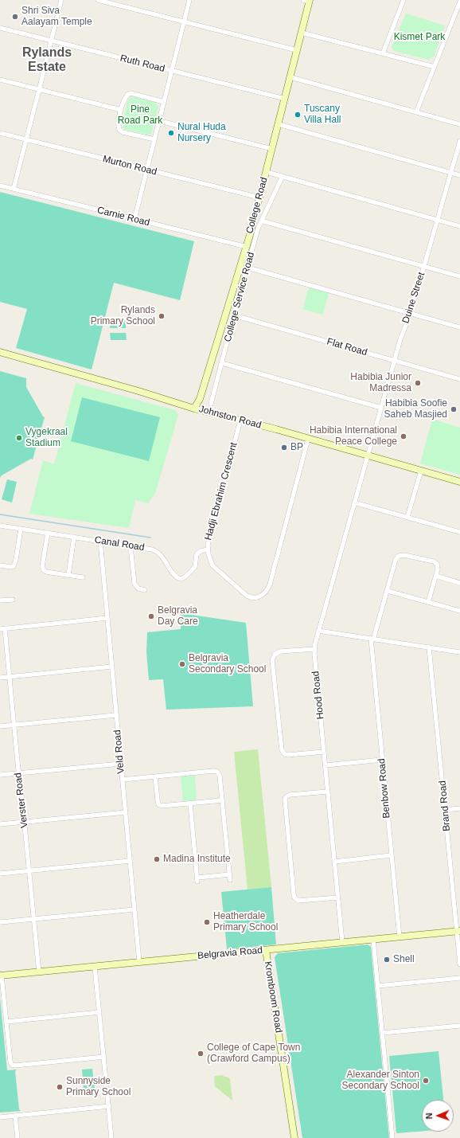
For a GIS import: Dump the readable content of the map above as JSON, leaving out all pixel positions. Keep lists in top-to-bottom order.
{
  "streets": {
    "street": [
      "Ruth Road",
      "Murton Road",
      "College Road",
      "Carnie Road",
      "College Service Road",
      "Duine Street",
      "Flat Road",
      "Johnston Road",
      "Hadji Ebrahim Crescent",
      "Canal Road",
      "Hood Road",
      "Veld Road",
      "Benbow Road",
      "Verster Road",
      "Brand Road",
      "Belgravia Road",
      "Kromboom Road"
    ]
  },
  "crossings": [
    ["Ruth Road", "College Road"],
    ["Murton Road", "College Road"],
    ["College Road", "Carnie Road"],
    ["College Road", "Johnston Road"],
    ["College Service Road", "Flat Road"],
    ["Duine Street", "Flat Road"],
    ["Duine Street", "Johnston Road"],
    ["Duine Street", "Hood Road"],
    ["Johnston Road", "Hadji Ebrahim Crescent"],
    ["Johnston Road", "Hood Road"],
    ["Hadji Ebrahim Crescent", "Canal Road"],
    ["Canal Road", "Veld Road"],
    ["Hood Road", "Belgravia Road"],
    ["Veld Road", "Belgravia Road"],
    ["Benbow Road", "Belgravia Road"],
    ["Verster Road", "Belgravia Road"],
    ["Brand Road", "Belgravia Road"],
    ["Belgravia Road", "Kromboom Road"]
  ],
  "districts": ["Rylands Estate"],
  "parks": ["Kismet Park", "Pine Road Park"],
  "places": [
    "Shri Siva Aalayam Temple",
    "Tuscany Villa Hall",
    "Nural Huda Nursery",
    "Rylands Primary School",
    "Habibia Junior Madressa",
    "Habibia Soofie Saheb Masjied",
    "Habibia International Peace College",
    "Vygekraal Stadium",
    "BP",
    "Belgravia Day Care",
    "Belgravia Secondary School",
    "Madina Institute",
    "Heatherdale Primary School",
    "Shell",
    "College of Cape Town (Crawford Campus)",
    "Alexander Sinton Secondary School",
    "Sunnyside Primary School"
  ],
  "north": "left"
}
